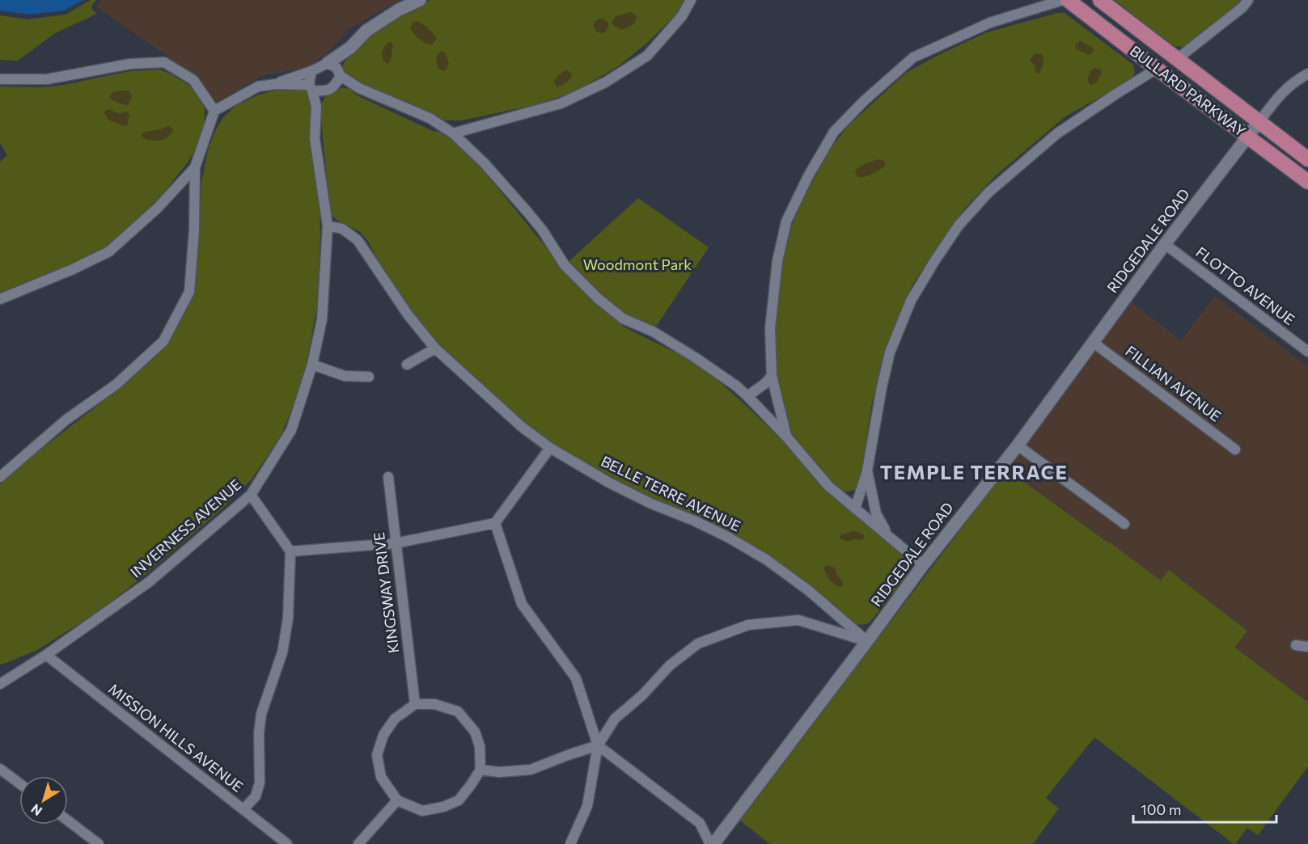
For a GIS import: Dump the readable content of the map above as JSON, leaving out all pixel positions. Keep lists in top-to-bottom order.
{
  "streets": {
    "main road": ["BULLARD PARKWAY"],
    "street": [
      "RIDGEDALE ROAD",
      "FLOTTO AVENUE",
      "FILLIAN AVENUE",
      "BELLE TERRE AVENUE",
      "INVERNESS AVENUE",
      "KINGSWAY DRIVE",
      "MISSION HILLS AVENUE"
    ]
  },
  "crossings": [
    ["BULLARD PARKWAY", "RIDGEDALE ROAD"],
    ["RIDGEDALE ROAD", "FLOTTO AVENUE"],
    ["RIDGEDALE ROAD", "FILLIAN AVENUE"],
    ["RIDGEDALE ROAD", "BELLE TERRE AVENUE"],
    ["BELLE TERRE AVENUE", "INVERNESS AVENUE"],
    ["INVERNESS AVENUE", "MISSION HILLS AVENUE"]
  ],
  "districts": ["TEMPLE TERRACE"],
  "parks": ["Woodmont Park"],
  "scale_bar": "100 m",
  "north": "bottom left"
}
